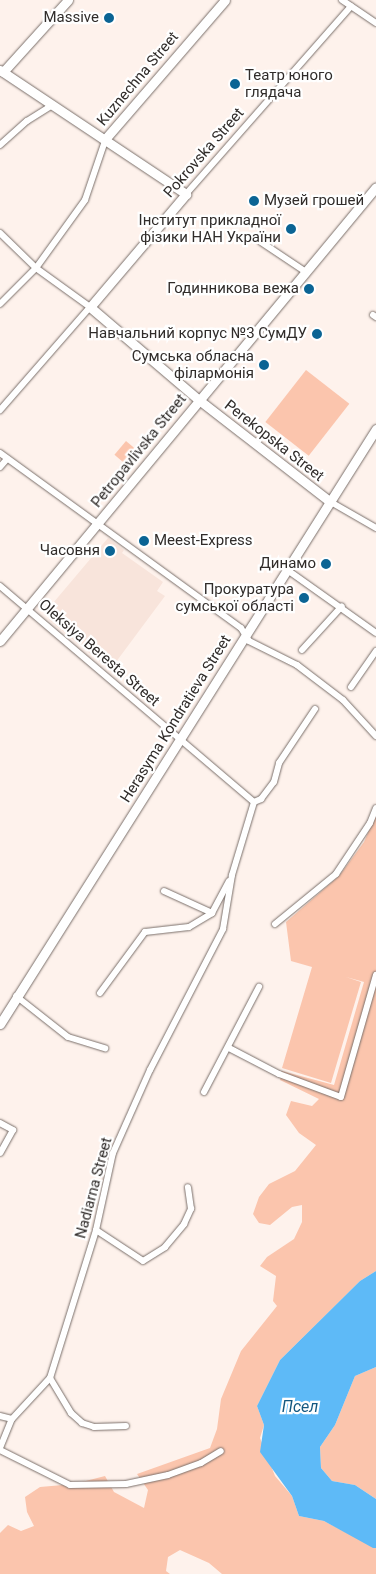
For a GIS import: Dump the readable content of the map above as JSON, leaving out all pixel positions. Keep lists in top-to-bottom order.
{
  "streets": {
    "street": [
      "Kuznechna Street",
      "Pokrovska Street",
      "Perekopska Street",
      "Petropavlivska Street",
      "Oleksiya Beresta Street",
      "Herasyma Kondratieva Street",
      "Nadiarna Street"
    ]
  },
  "crossings": [
    ["Kuznechna Street", "Perekopska Street"],
    ["Pokrovska Street", "Perekopska Street"],
    ["Perekopska Street", "Petropavlivska Street"],
    ["Perekopska Street", "Herasyma Kondratieva Street"],
    ["Petropavlivska Street", "Oleksiya Beresta Street"],
    ["Oleksiya Beresta Street", "Herasyma Kondratieva Street"],
    ["Oleksiya Beresta Street", "Nadiarna Street"]
  ],
  "water": ["Псел"],
  "places": [
    "Massive",
    "Театр юного глядача",
    "Музей грошей",
    "Інститут прикладної фізики НАН України",
    "Годинникова вежа",
    "Навчальний корпус №3 СумДУ",
    "Сумська обласна філармонія",
    "Meest-Express",
    "Часовня",
    "Динамо",
    "Прокуратура сумської області"
  ]
}
